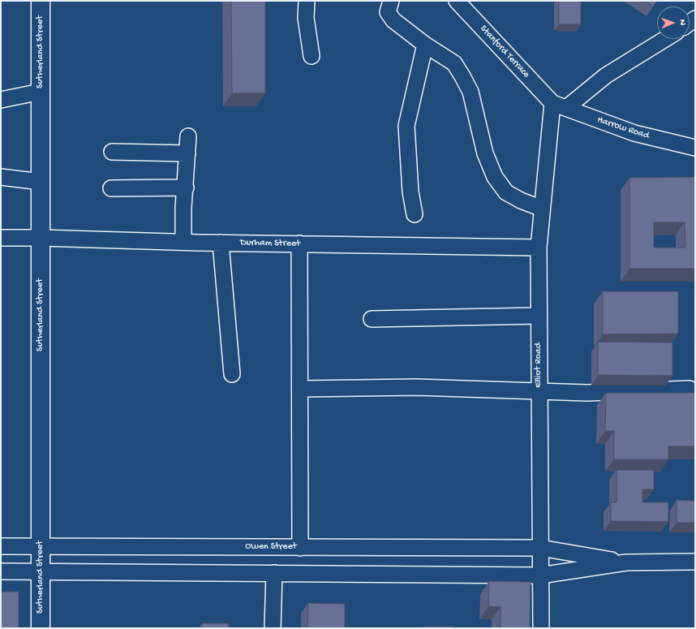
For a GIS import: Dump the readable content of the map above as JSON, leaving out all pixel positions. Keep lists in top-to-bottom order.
{
  "streets": {
    "main road": ["Sutherland Street"],
    "street": [
      "Stanford Terrace",
      "Harrow Road",
      "Durham Street",
      "Elliot Road",
      "Owen Street"
    ]
  },
  "crossings": [
    ["Sutherland Street", "Durham Street"],
    ["Sutherland Street", "Owen Street"],
    ["Stanford Terrace", "Harrow Road"],
    ["Stanford Terrace", "Elliot Road"],
    ["Harrow Road", "Elliot Road"],
    ["Durham Street", "Elliot Road"],
    ["Elliot Road", "Owen Street"]
  ],
  "north": "right"
}
